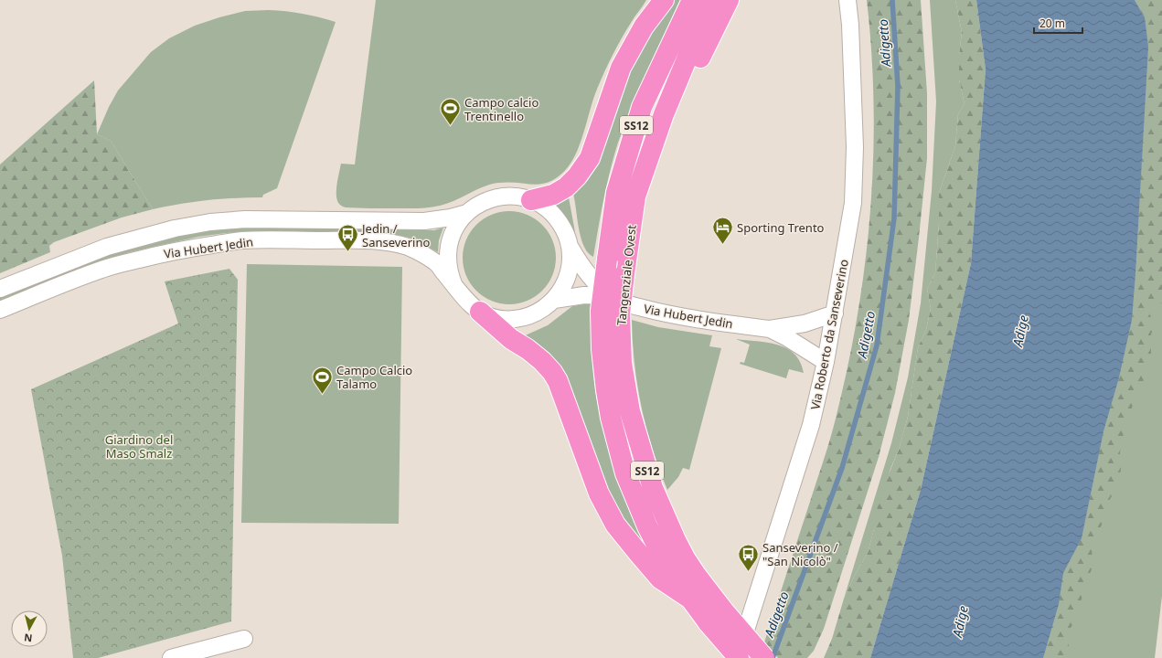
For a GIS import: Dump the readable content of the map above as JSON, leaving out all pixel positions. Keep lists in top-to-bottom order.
{
  "streets": {
    "highway": ["SS12", "Tangenziale Ovest"],
    "street": ["Via Hubert Jedin", "Via Roberto da Sanseverino"]
  },
  "crossings": [
    ["Via Hubert Jedin", "Tangenziale Ovest"],
    ["Via Hubert Jedin", "Via Roberto da Sanseverino"],
    ["Tangenziale Ovest", "Via Roberto da Sanseverino"]
  ],
  "water": ["Adigetto", "Adige"],
  "parks": ["Giardino del Maso Smalz"],
  "places": {
    "sports": ["Campo calcio Trentinello", "Campo Calcio Talamo"],
    "hotel": ["Sporting Trento"],
    "bus stop": ["Jedin / Sanseverino", "Sanseverino / \"San Nicolò\""]
  },
  "scale_bar": "20 m",
  "north": "bottom"
}
